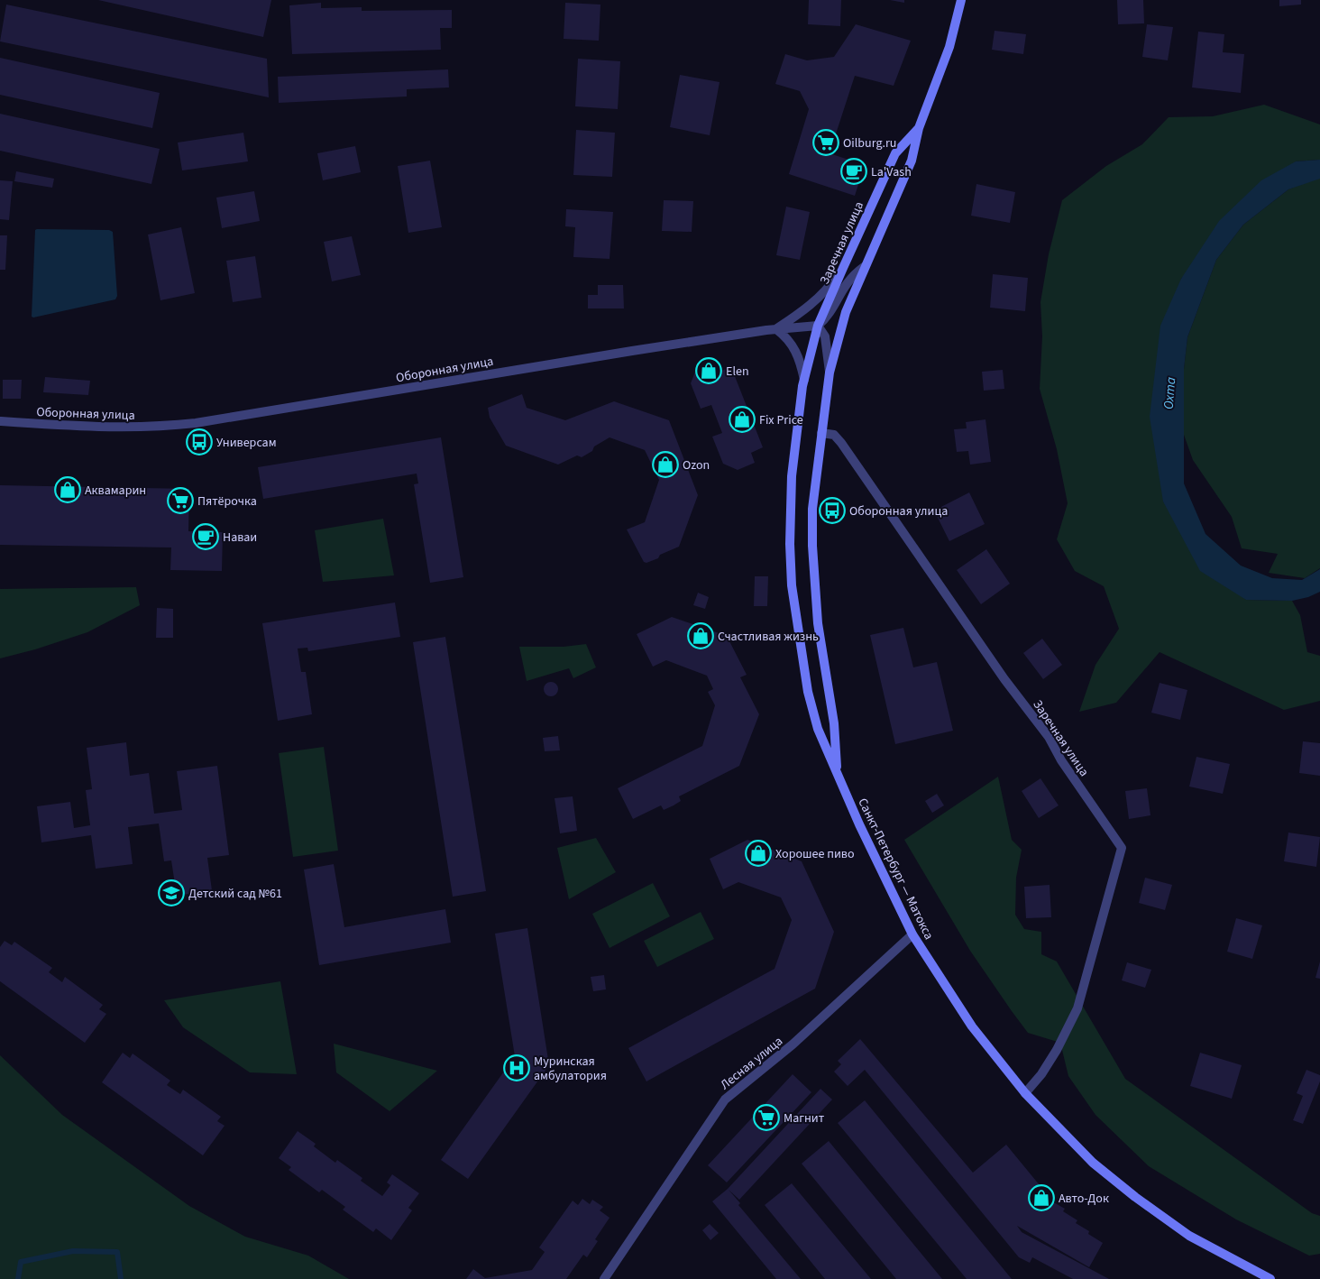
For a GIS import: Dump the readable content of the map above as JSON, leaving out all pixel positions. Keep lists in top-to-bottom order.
{
  "streets": {
    "main road": ["Заречная улица", "Санкт-Петербург — Матокса"],
    "street": ["Оборонная улица", "Лесная улица"]
  },
  "crossings": [
    ["Заречная улица", "Оборонная улица"],
    ["Заречная улица", "Санкт-Петербург — Матокса"],
    ["Оборонная улица", "Санкт-Петербург — Матокса"],
    ["Санкт-Петербург — Матокса", "Лесная улица"]
  ],
  "water": ["Охта"],
  "places": {
    "supermarket": ["Oilburg.ru", "Пятёрочка", "Магнит"],
    "cafe": ["La'Vash", "Наваи"],
    "shop": [
      "Elen",
      "Fix Price",
      "Ozon",
      "Аквамарин",
      "Счастливая жизнь",
      "Хорошее пиво",
      "Авто-Док"
    ],
    "bus stop": ["Универсам", "Оборонная улица"],
    "school or university": ["Детский сад №61"],
    "hospital": ["Муринская амбулатория"]
  }
}
